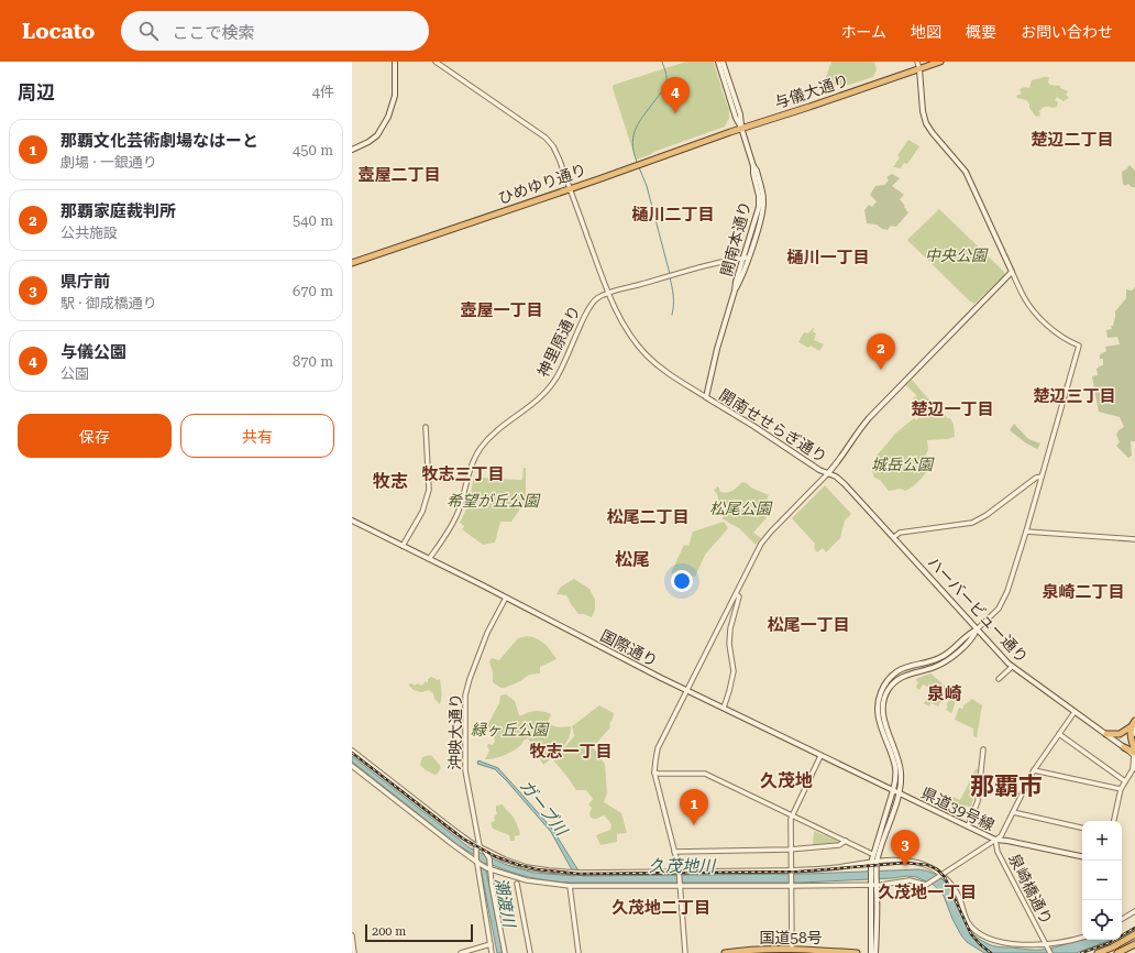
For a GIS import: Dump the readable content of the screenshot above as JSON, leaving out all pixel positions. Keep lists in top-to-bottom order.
{
  "streets": {
    "highway": ["与儀大通り", "ひめゆり通り", "国道58号"],
    "main road": [
      "開南本通り",
      "開南せせらぎ通り",
      "ハーバービュー通り",
      "国際通り",
      "県道39号線"
    ],
    "street": ["神里原通り", "沖映大通り", "泉崎橋通り"]
  },
  "crossings": [
    ["与儀大通り", "ひめゆり通り"],
    ["与儀大通り", "開南本通り"],
    ["ひめゆり通り", "開南本通り"],
    ["開南本通り", "神里原通り"],
    ["開南本通り", "開南せせらぎ通り"],
    ["神里原通り", "国際通り"],
    ["開南せせらぎ通り", "ハーバービュー通り"],
    ["国際通り", "沖映大通り"],
    ["国際通り", "県道39号線"],
    ["県道39号線", "泉崎橋通り"]
  ],
  "districts": [
    "楚辺二丁目",
    "壺屋二丁目",
    "樋川二丁目",
    "樋川一丁目",
    "壺屋一丁目",
    "楚辺三丁目",
    "楚辺一丁目",
    "牧志三丁目",
    "牧志",
    "松尾二丁目",
    "松尾",
    "泉崎二丁目",
    "松尾一丁目",
    "泉崎",
    "牧志一丁目",
    "久茂地",
    "那覇市",
    "久茂地一丁目",
    "久茂地二丁目"
  ],
  "water": ["ガーブ川", "久茂地川", "潮渡川"],
  "parks": [
    "中央公園",
    "城岳公園",
    "希望が丘公園",
    "松尾公園",
    "緑ヶ丘公園"
  ],
  "scale_bar": "200 m",
  "page": {
    "header": "Locato",
    "search": "ここで検索",
    "nav": [
      "ホーム",
      "地図",
      "概要",
      "お問い合わせ"
    ],
    "heading": ["周辺", "4件"],
    "pins": [
      "4",
      "2",
      "1",
      "3"
    ],
    "list": [
      {
        "mark": "1",
        "name": "那覇文化芸術劇場なはーと",
        "note": "劇場 · 一銀通り",
        "value": "450 m"
      },
      {
        "mark": "2",
        "name": "那覇家庭裁判所",
        "note": "公共施設",
        "value": "540 m"
      },
      {
        "mark": "3",
        "name": "県庁前",
        "note": "駅 · 御成橋通り",
        "value": "670 m"
      },
      {
        "mark": "4",
        "name": "与儀公園",
        "note": "公園",
        "value": "870 m"
      }
    ],
    "buttons": ["保存", "共有"],
    "map_buttons": ["+", "−"],
    "scale": "200 m"
  }
}
